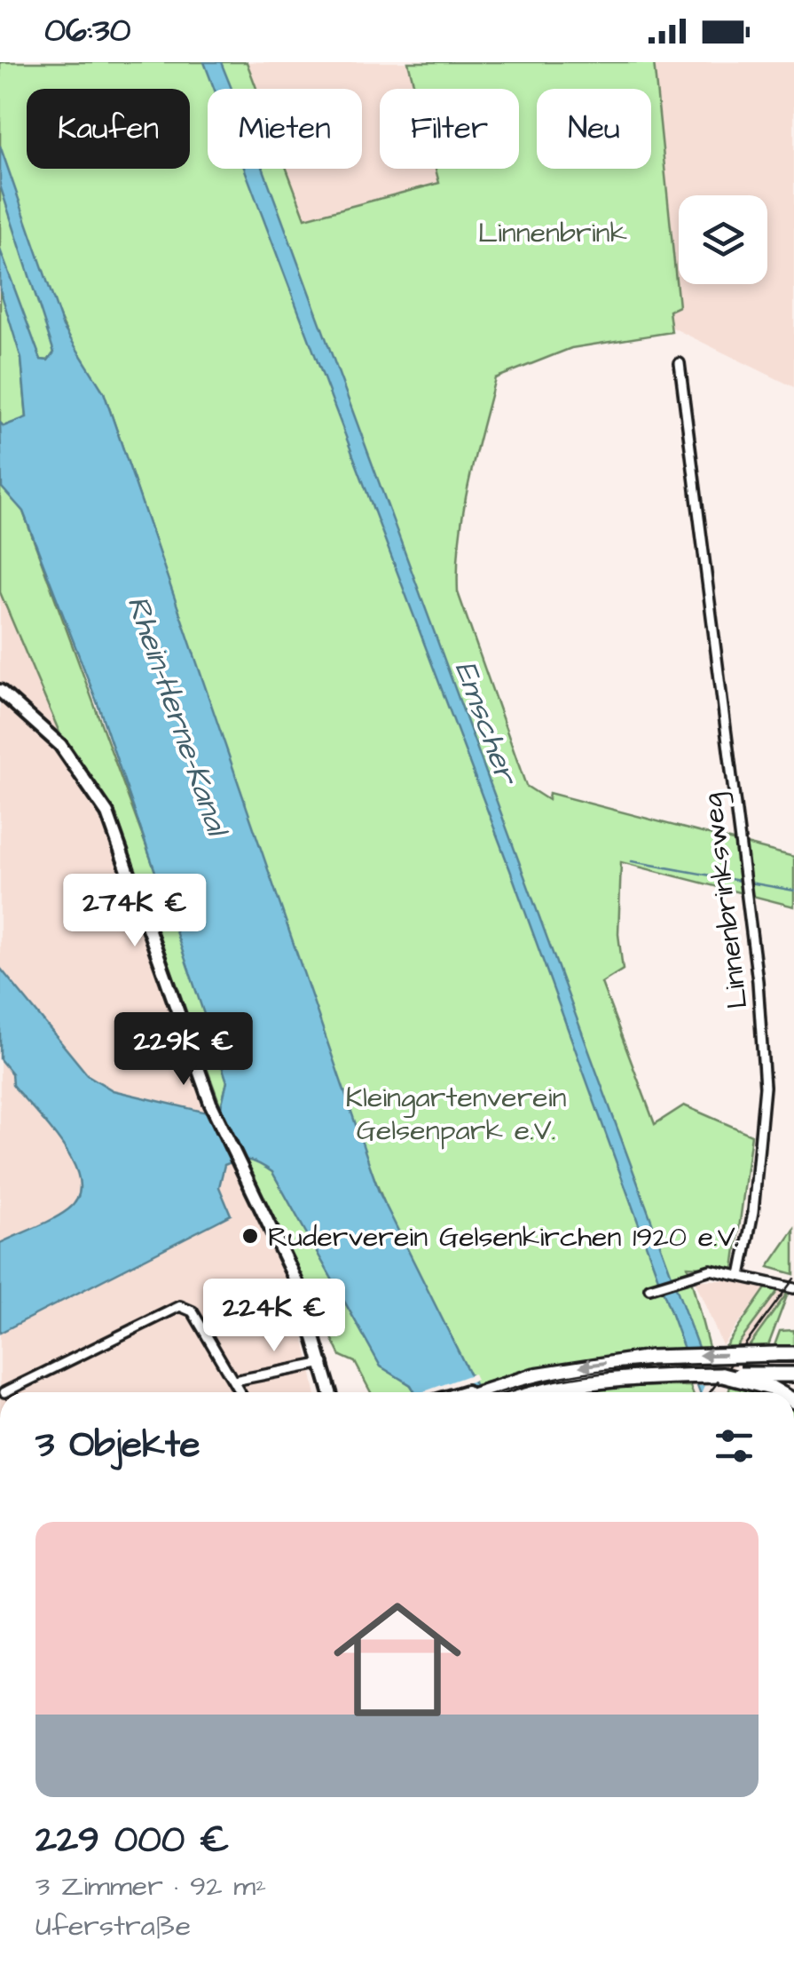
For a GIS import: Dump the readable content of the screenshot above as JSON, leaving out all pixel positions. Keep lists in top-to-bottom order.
{
  "streets": {
    "street": ["Linnenbrinksweg"]
  },
  "water": ["Rhein-Herne-Kanal", "Emscher"],
  "parks": ["Linnenbrink", "Kleingartenverein Gelsenpark e.V."],
  "places": ["Ruderverein Gelsenkirchen 1920 e.V."],
  "page": {
    "status": "06:30",
    "chip": [
      "Kaufen",
      "Mieten",
      "Filter",
      "Neu"
    ],
    "price": ["274K €", "229K €", "224K €"],
    "heading": "3 Objekte",
    "list": [
      {
        "name": "229 000 €",
        "note": "3 Zimmer · 92 m² · Uferstraße"
      }
    ]
  }
}
